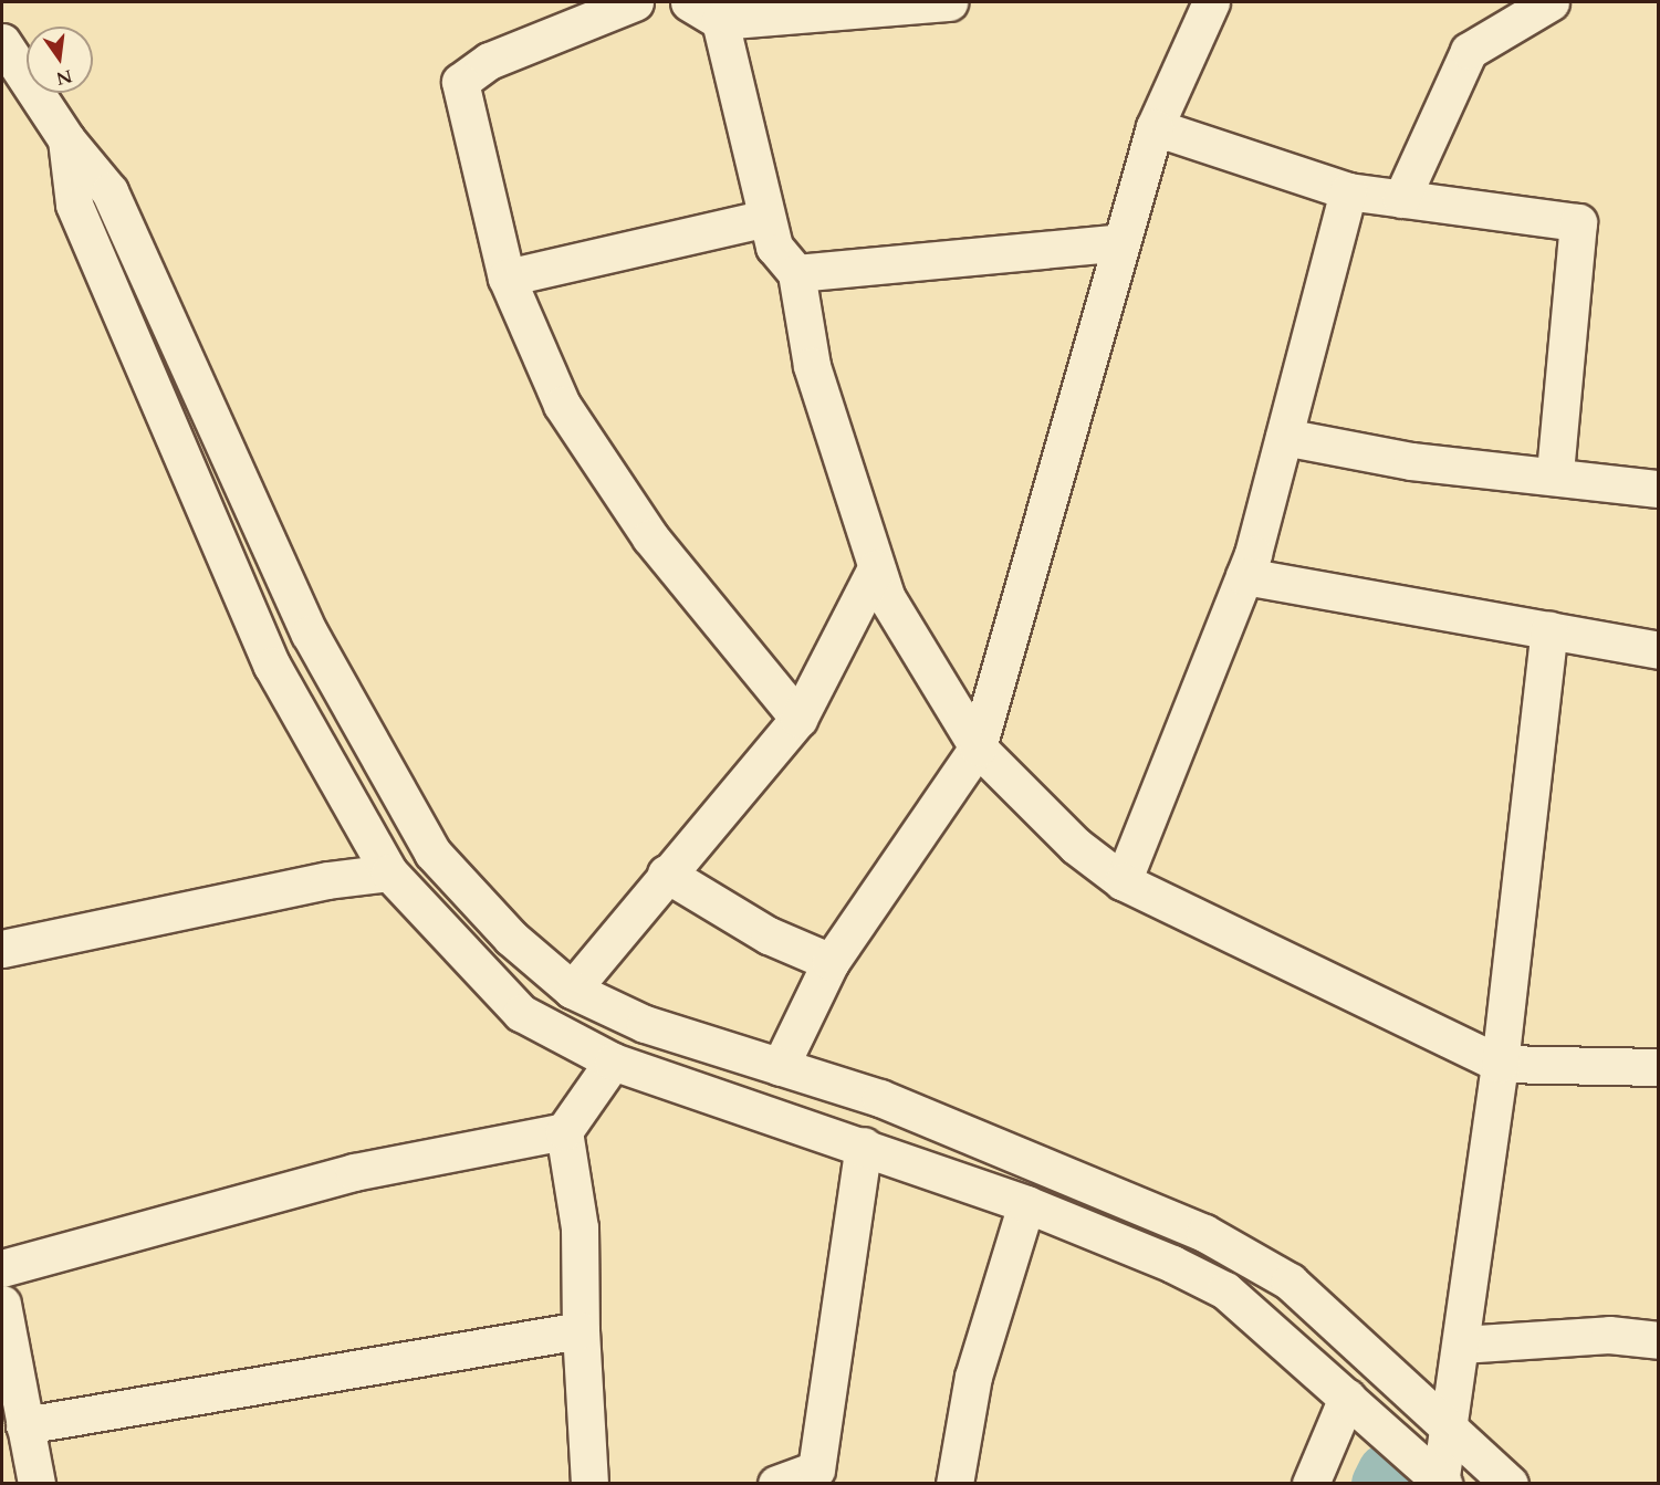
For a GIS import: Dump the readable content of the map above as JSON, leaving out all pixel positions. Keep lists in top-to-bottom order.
{
  "north": "bottom"
}
